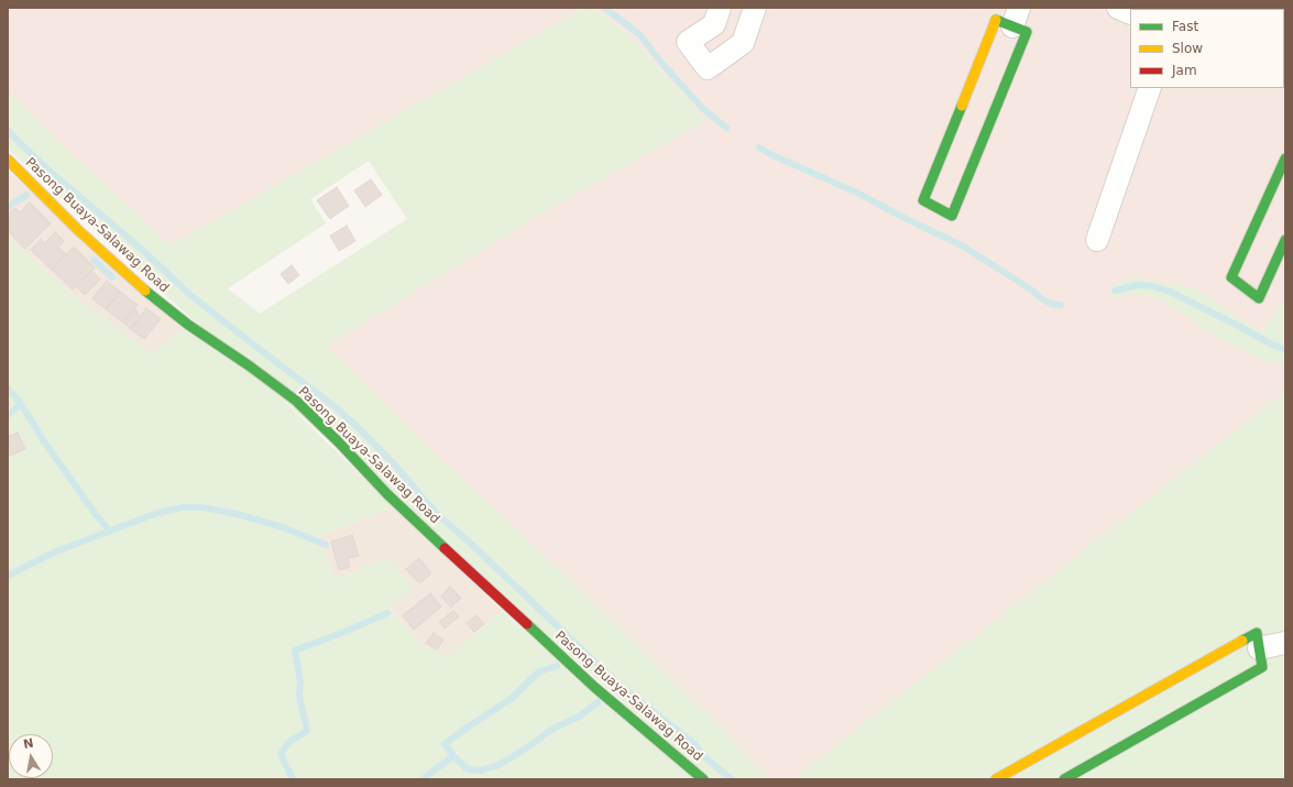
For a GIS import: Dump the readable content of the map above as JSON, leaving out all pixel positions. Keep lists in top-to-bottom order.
{
  "streets": {
    "street": ["Pasong Buaya-Salawag Road"]
  },
  "legend": ["Fast", "Slow", "Jam"],
  "north": "top"
}
